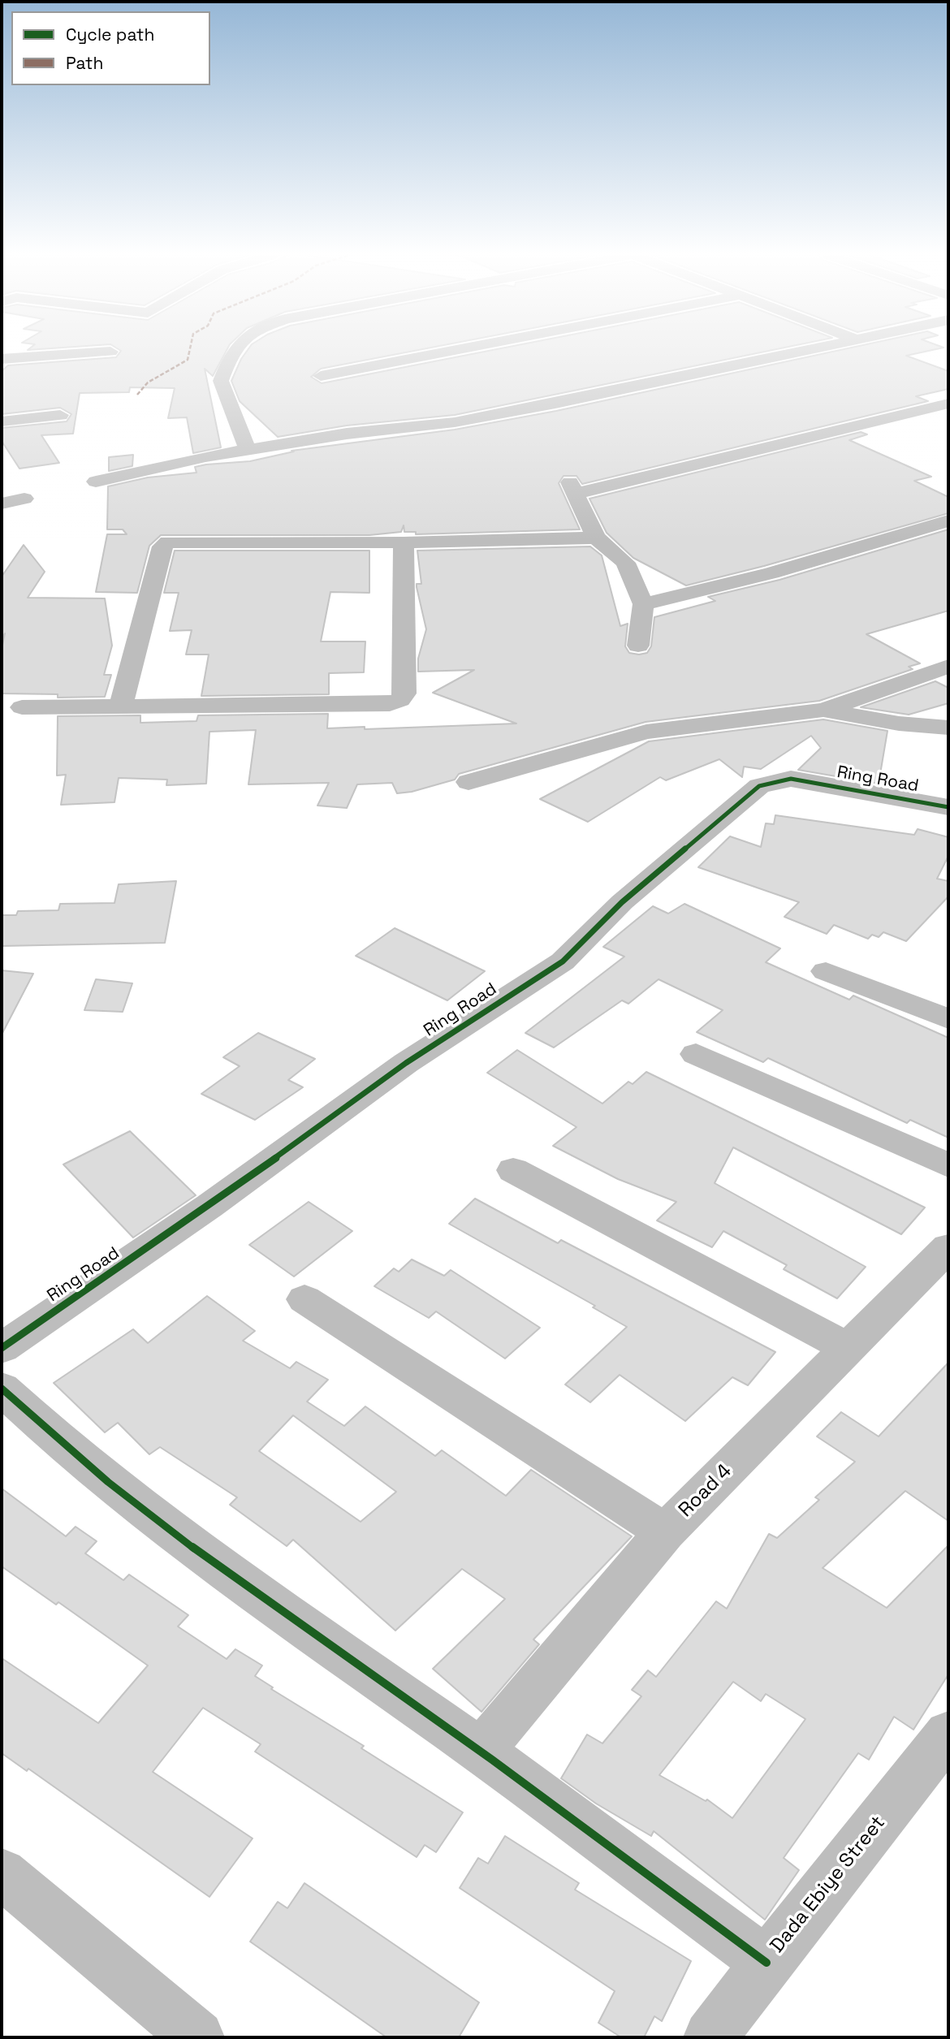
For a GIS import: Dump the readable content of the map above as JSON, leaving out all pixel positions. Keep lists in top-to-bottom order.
{
  "streets": {
    "street": ["Ring Road", "Road 4", "Dada Ebiye Street"]
  },
  "legend": ["Cycle path", "Path"]
}
